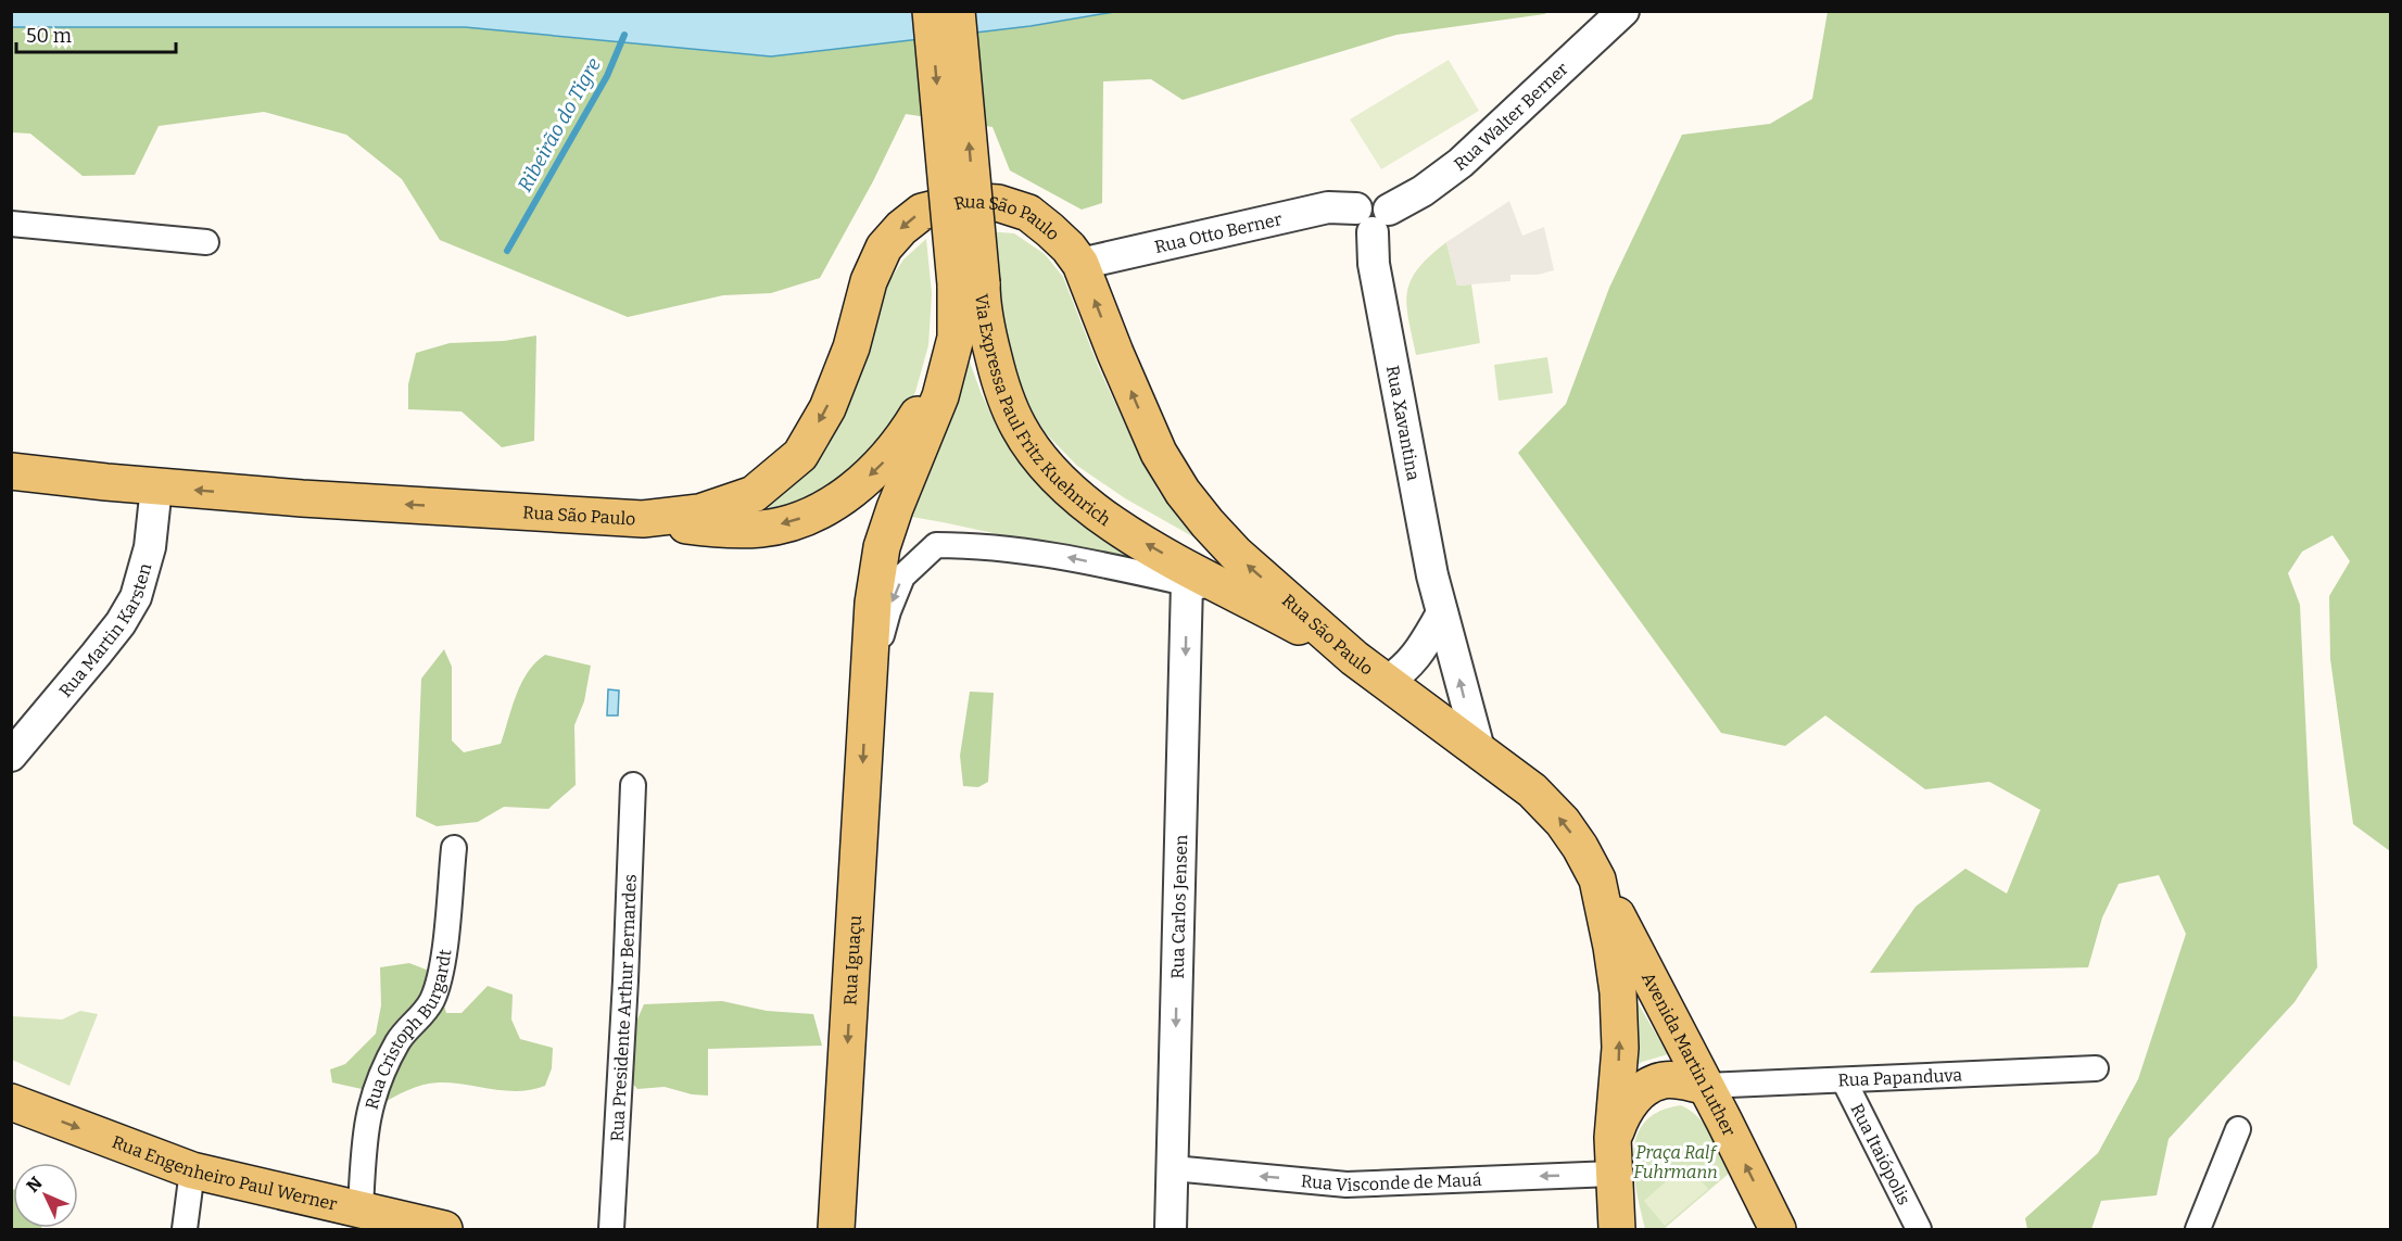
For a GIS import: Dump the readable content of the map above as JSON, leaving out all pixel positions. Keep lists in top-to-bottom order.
{
  "streets": {
    "main road": [
      "Rua São Paulo",
      "Via Expressa Paul Fritz Kuehnrich",
      "Rua Iguaçu",
      "Avenida Martin Luther",
      "Rua Engenheiro Paul Werner"
    ],
    "street": [
      "Rua Walter Berner",
      "Rua Otto Berner",
      "Rua Xavantina",
      "Rua Martin Karsten",
      "Rua Carlos Jensen",
      "Rua Presidente Arthur Bernardes",
      "Rua Cristoph Burgardt",
      "Rua Papanduva",
      "Rua Itaiópolis",
      "Rua Visconde de Mauá"
    ]
  },
  "crossings": [
    ["Rua Walter Berner", "Rua Otto Berner"],
    ["Rua Walter Berner", "Rua Xavantina"],
    ["Rua São Paulo", "Rua Otto Berner"],
    ["Rua São Paulo", "Via Expressa Paul Fritz Kuehnrich"],
    ["Rua São Paulo", "Rua Xavantina"],
    ["Rua São Paulo", "Rua Martin Karsten"],
    ["Rua São Paulo", "Avenida Martin Luther"],
    ["Rua São Paulo", "Rua Papanduva"],
    ["Rua São Paulo", "Rua Visconde de Mauá"],
    ["Rua Otto Berner", "Rua Xavantina"],
    ["Via Expressa Paul Fritz Kuehnrich", "Rua Iguaçu"],
    ["Rua Carlos Jensen", "Rua Visconde de Mauá"],
    ["Rua Cristoph Burgardt", "Rua Engenheiro Paul Werner"],
    ["Avenida Martin Luther", "Rua Papanduva"],
    ["Rua Papanduva", "Rua Itaiópolis"]
  ],
  "one_way": [
    "Rua Carlos Jensen",
    "Rua Iguaçu",
    "Avenida Martin Luther",
    "Rua Engenheiro Paul Werner",
    "Rua Visconde de Mauá"
  ],
  "water": ["Ribeirão do Tigre"],
  "parks": ["Praça Ralf Fuhrmann"],
  "scale_bar": "50 m",
  "north": "top left"
}
